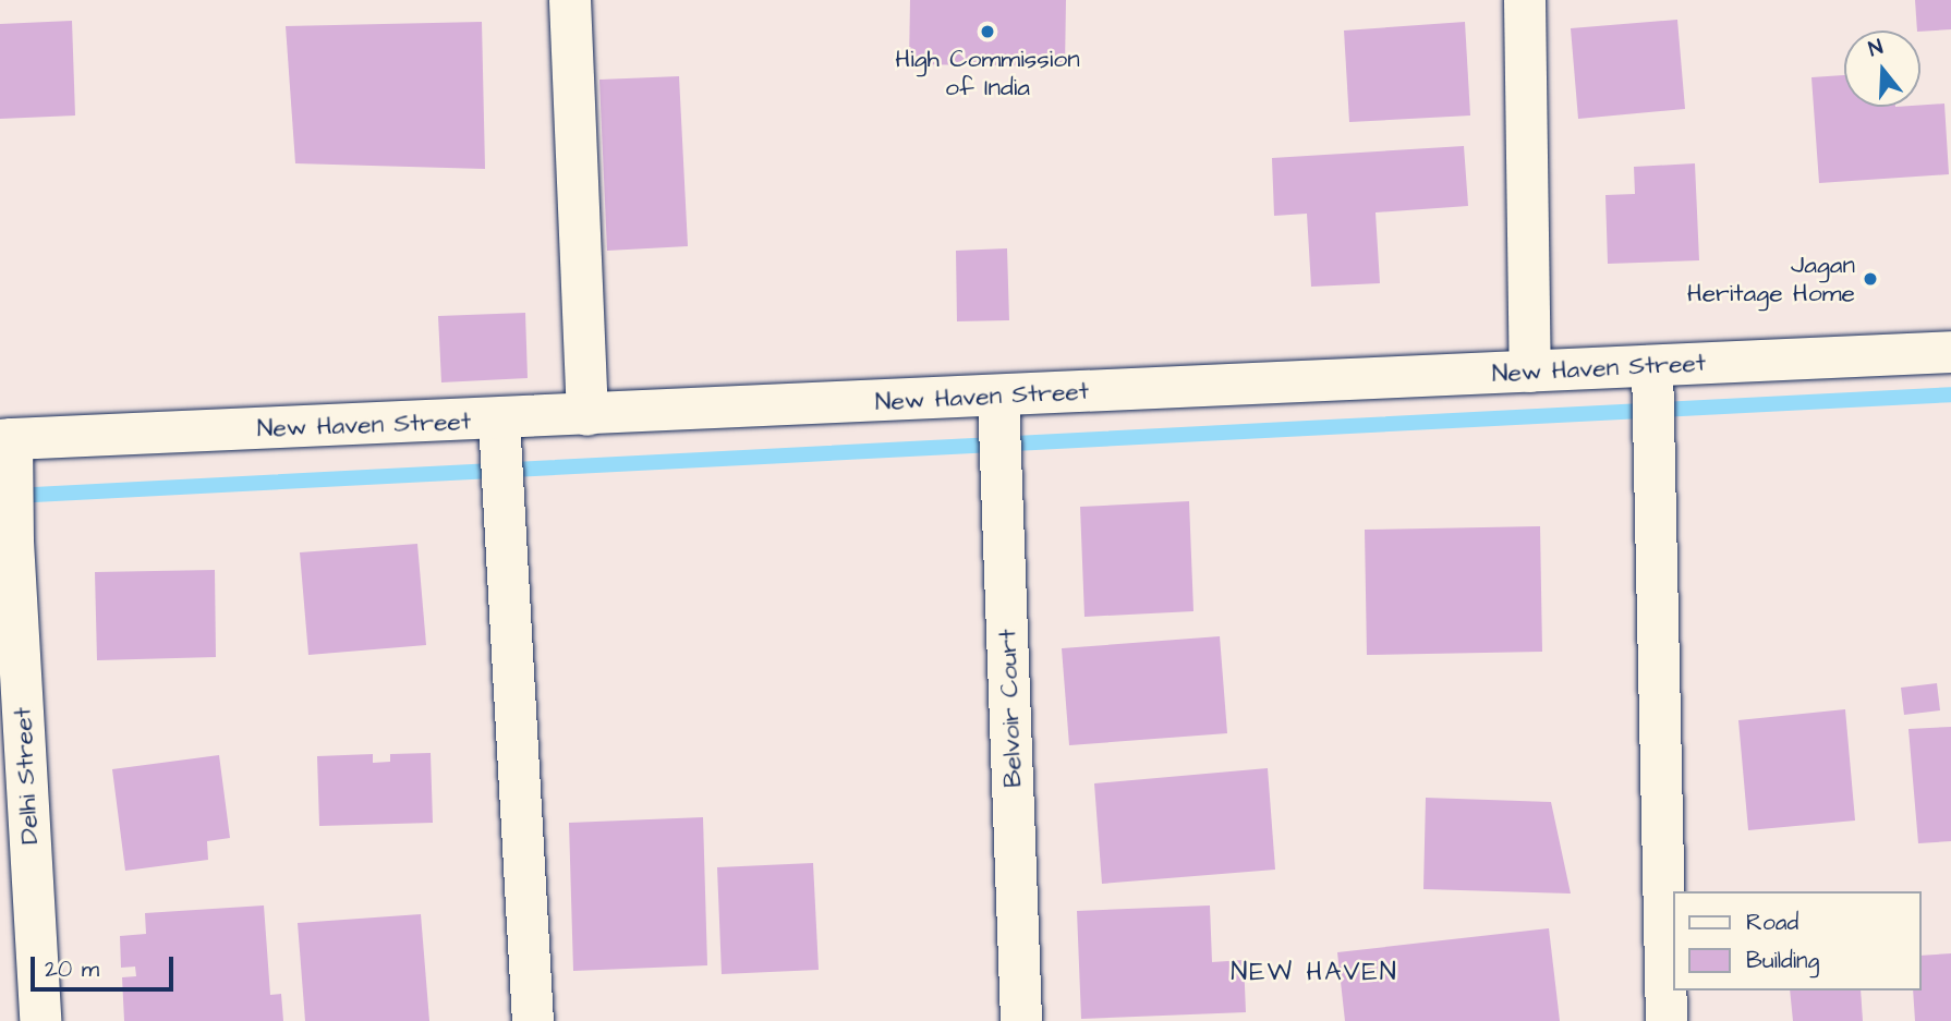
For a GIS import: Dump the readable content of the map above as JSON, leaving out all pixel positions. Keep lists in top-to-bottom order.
{
  "streets": {
    "street": ["New Haven Street", "Belvoir Court", "Delhi Street"]
  },
  "crossings": [
    ["New Haven Street", "Belvoir Court"],
    ["New Haven Street", "Delhi Street"]
  ],
  "districts": ["NEW HAVEN"],
  "places": ["High Commission of India", "Jagan Heritage Home"],
  "legend": ["Road", "Building"],
  "scale_bar": "20 m",
  "north": "top"
}
